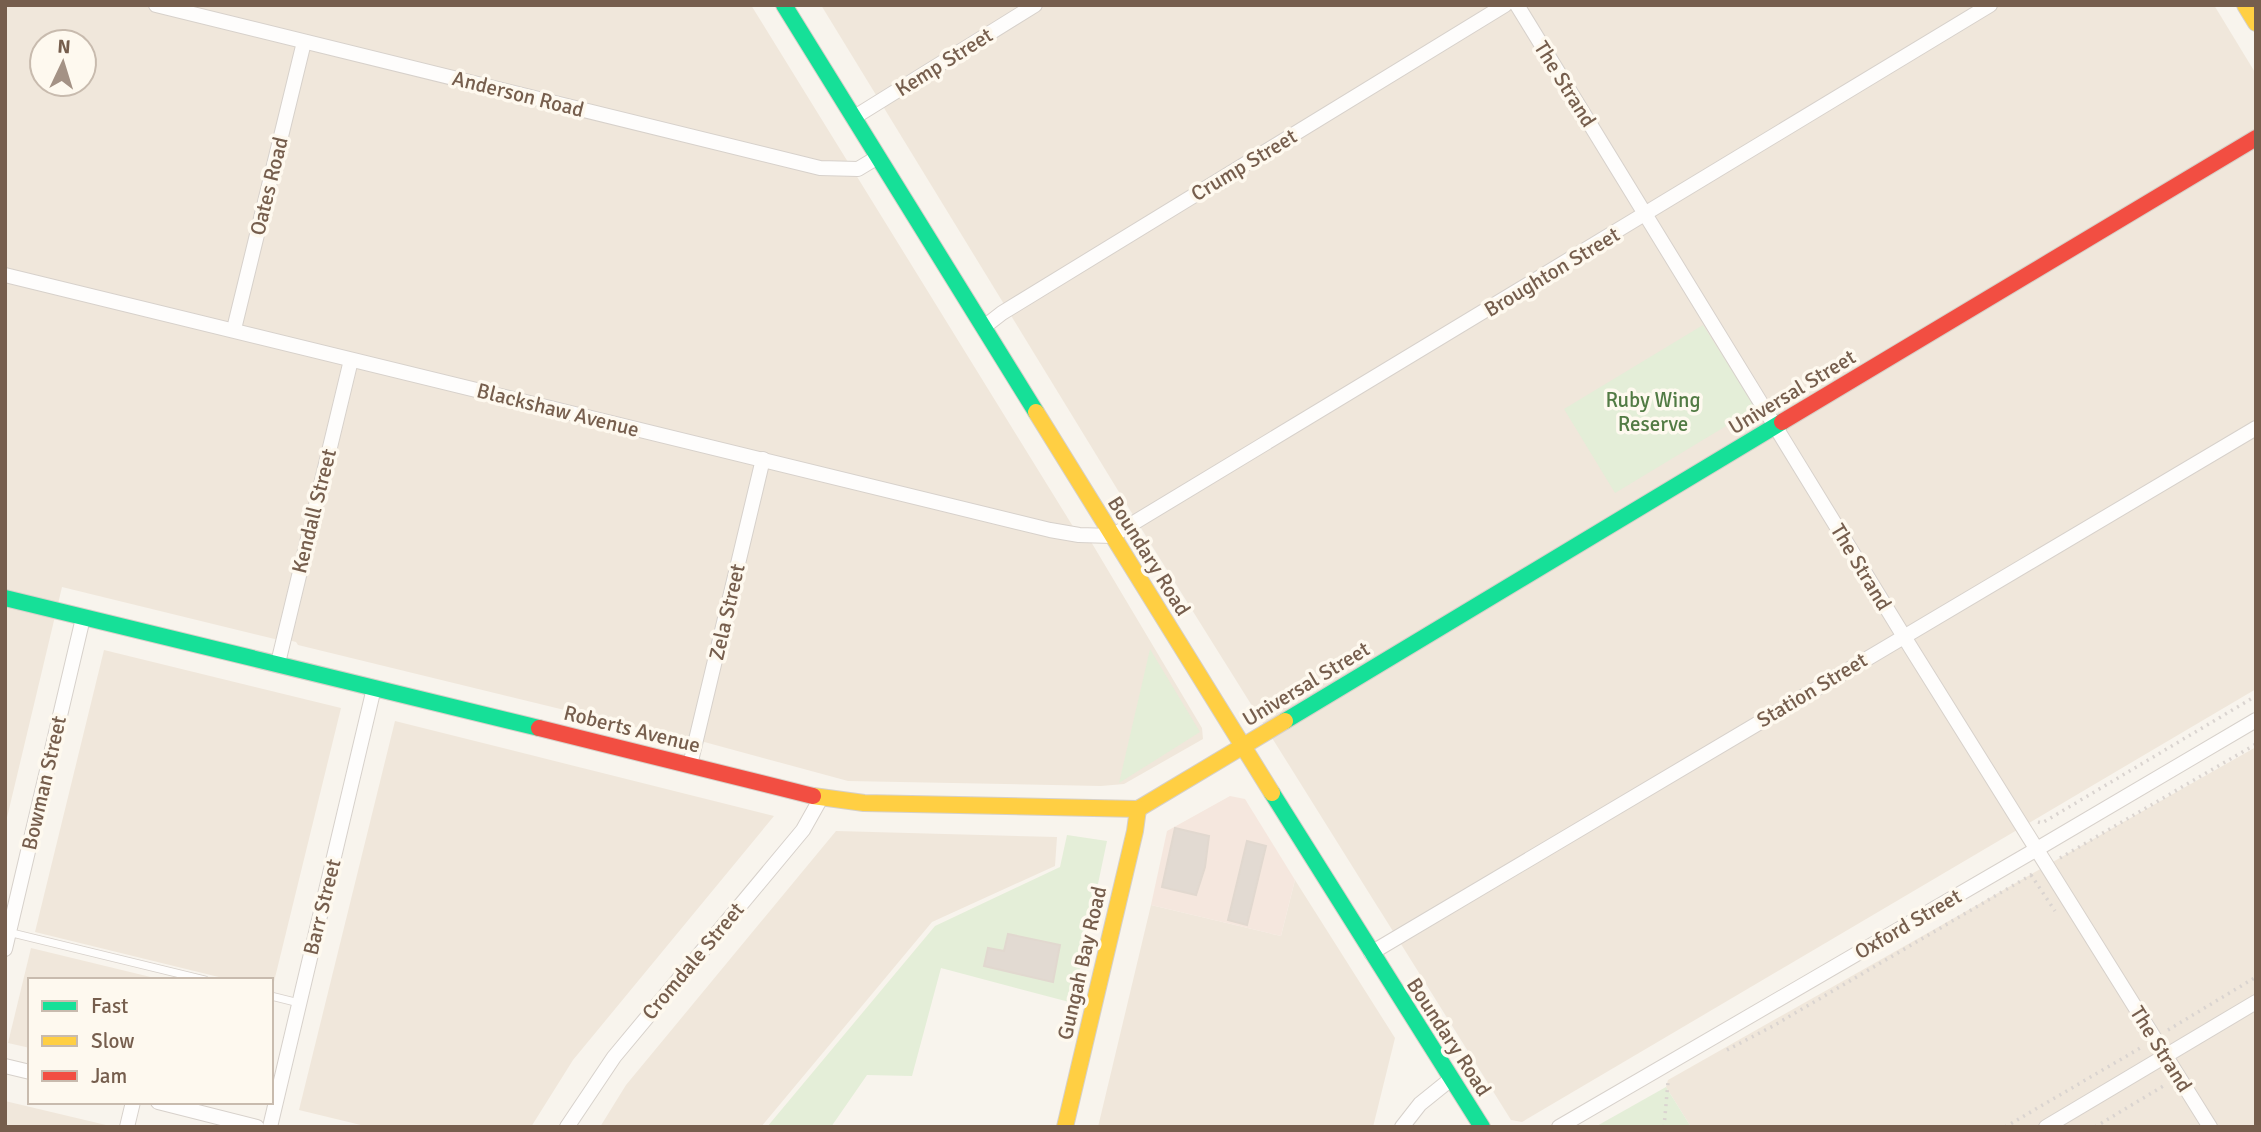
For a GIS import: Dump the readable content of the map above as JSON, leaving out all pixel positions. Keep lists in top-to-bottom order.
{
  "streets": {
    "street": [
      "Kemp Street",
      "The Strand",
      "Anderson Road",
      "Crump Street",
      "Oates Road",
      "Broughton Street",
      "Universal Street",
      "Blackshaw Avenue",
      "Kendall Street",
      "Boundary Road",
      "Zela Street",
      "Station Street",
      "Roberts Avenue",
      "Bowman Street",
      "Barr Street",
      "Oxford Street",
      "Cromdale Street",
      "Gungah Bay Road"
    ]
  },
  "crossings": [
    ["Kemp Street", "Boundary Road"],
    ["The Strand", "Broughton Street"],
    ["The Strand", "Universal Street"],
    ["The Strand", "Station Street"],
    ["The Strand", "Oxford Street"],
    ["Anderson Road", "Oates Road"],
    ["Anderson Road", "Boundary Road"],
    ["Crump Street", "Boundary Road"],
    ["Oates Road", "Blackshaw Avenue"],
    ["Broughton Street", "Blackshaw Avenue"],
    ["Broughton Street", "Boundary Road"],
    ["Universal Street", "Boundary Road"],
    ["Blackshaw Avenue", "Kendall Street"],
    ["Blackshaw Avenue", "Boundary Road"],
    ["Blackshaw Avenue", "Zela Street"],
    ["Kendall Street", "Roberts Avenue"],
    ["Boundary Road", "Station Street"],
    ["Zela Street", "Roberts Avenue"],
    ["Roberts Avenue", "Bowman Street"],
    ["Roberts Avenue", "Barr Street"],
    ["Roberts Avenue", "Cromdale Street"],
    ["Roberts Avenue", "Gungah Bay Road"]
  ],
  "parks": ["Ruby Wing Reserve"],
  "legend": ["Fast", "Slow", "Jam"],
  "north": "top"
}
